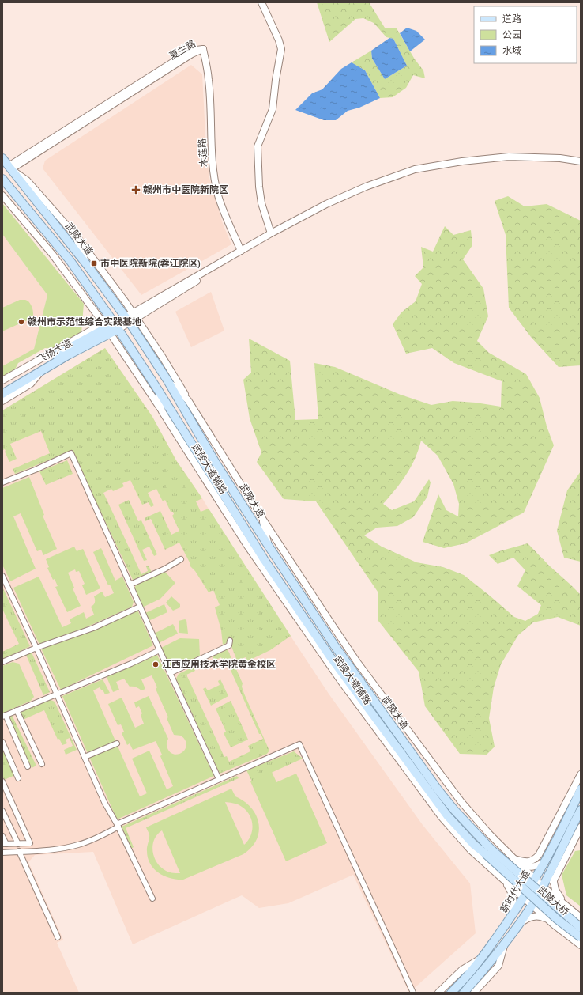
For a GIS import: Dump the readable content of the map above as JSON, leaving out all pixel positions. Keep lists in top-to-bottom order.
{
  "streets": {
    "main road": [
      "武陵大道",
      "飞扬大道",
      "新时代大道",
      "武陵大桥"
    ],
    "street": ["夏兰路", "木莲路", "武陵大道辅路"]
  },
  "crossings": [
    ["夏兰路", "木莲路"],
    ["夏兰路", "武陵大道"],
    ["武陵大道", "飞扬大道"],
    ["武陵大道", "武陵大道辅路"],
    ["武陵大道", "武陵大桥"],
    ["武陵大道辅路", "新时代大道"]
  ],
  "places": {
    "health": ["赣州市中医院新院区"],
    "transit": ["市中医院新院(蓉江院区)"],
    "other": ["赣州市示范性综合实践基地", "江西应用技术学院黄金校区"]
  },
  "legend": ["道路", "公园", "水域"]
}
